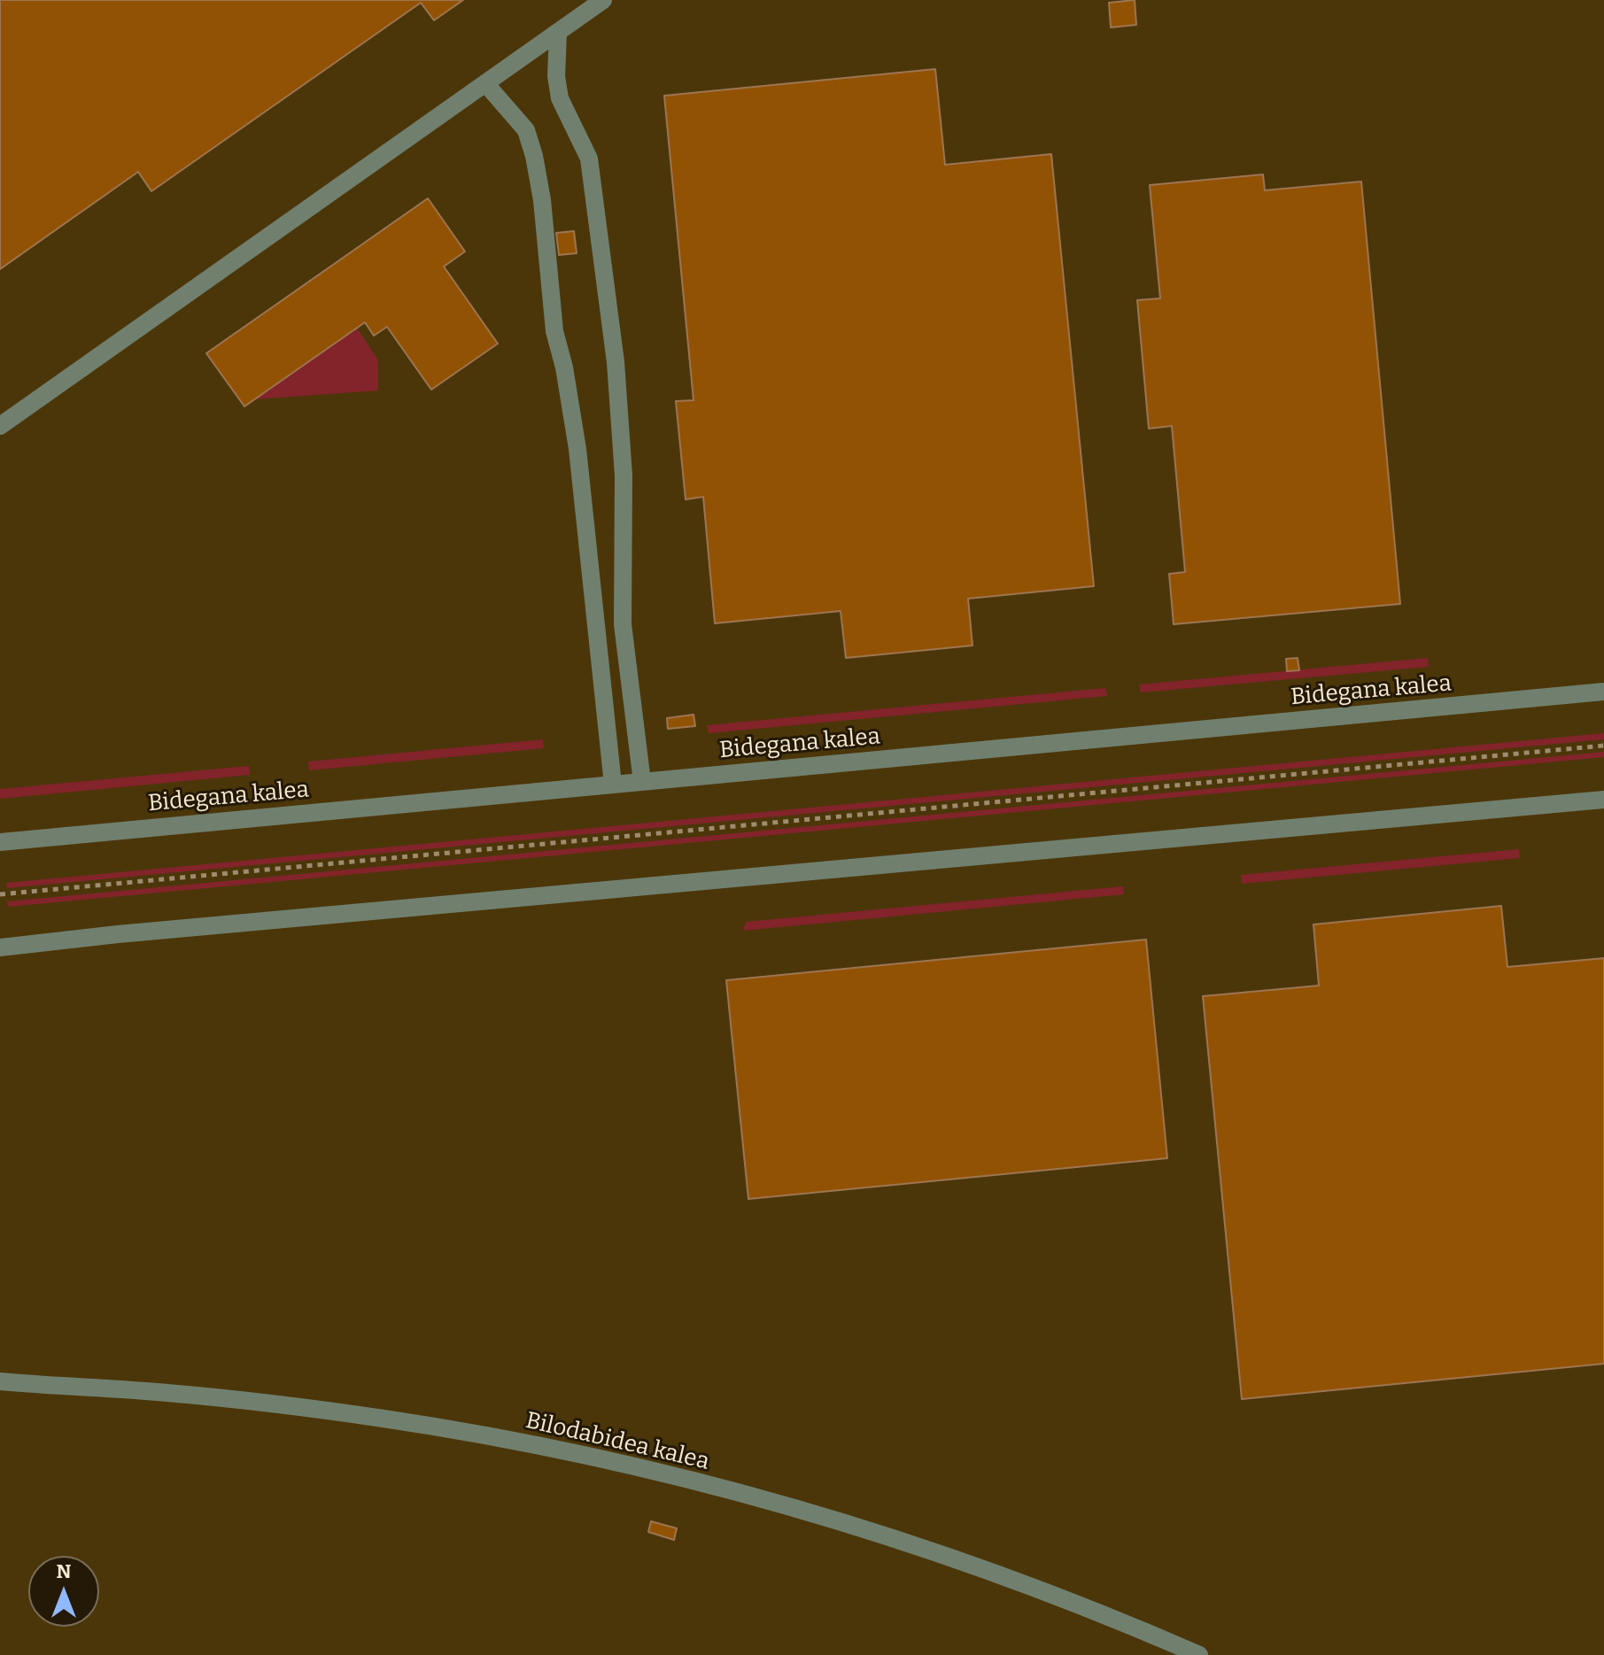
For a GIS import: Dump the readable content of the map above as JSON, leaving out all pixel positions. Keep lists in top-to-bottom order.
{
  "streets": {
    "street": ["Bidegana kalea", "Bilodabidea kalea"]
  },
  "north": "top"
}
